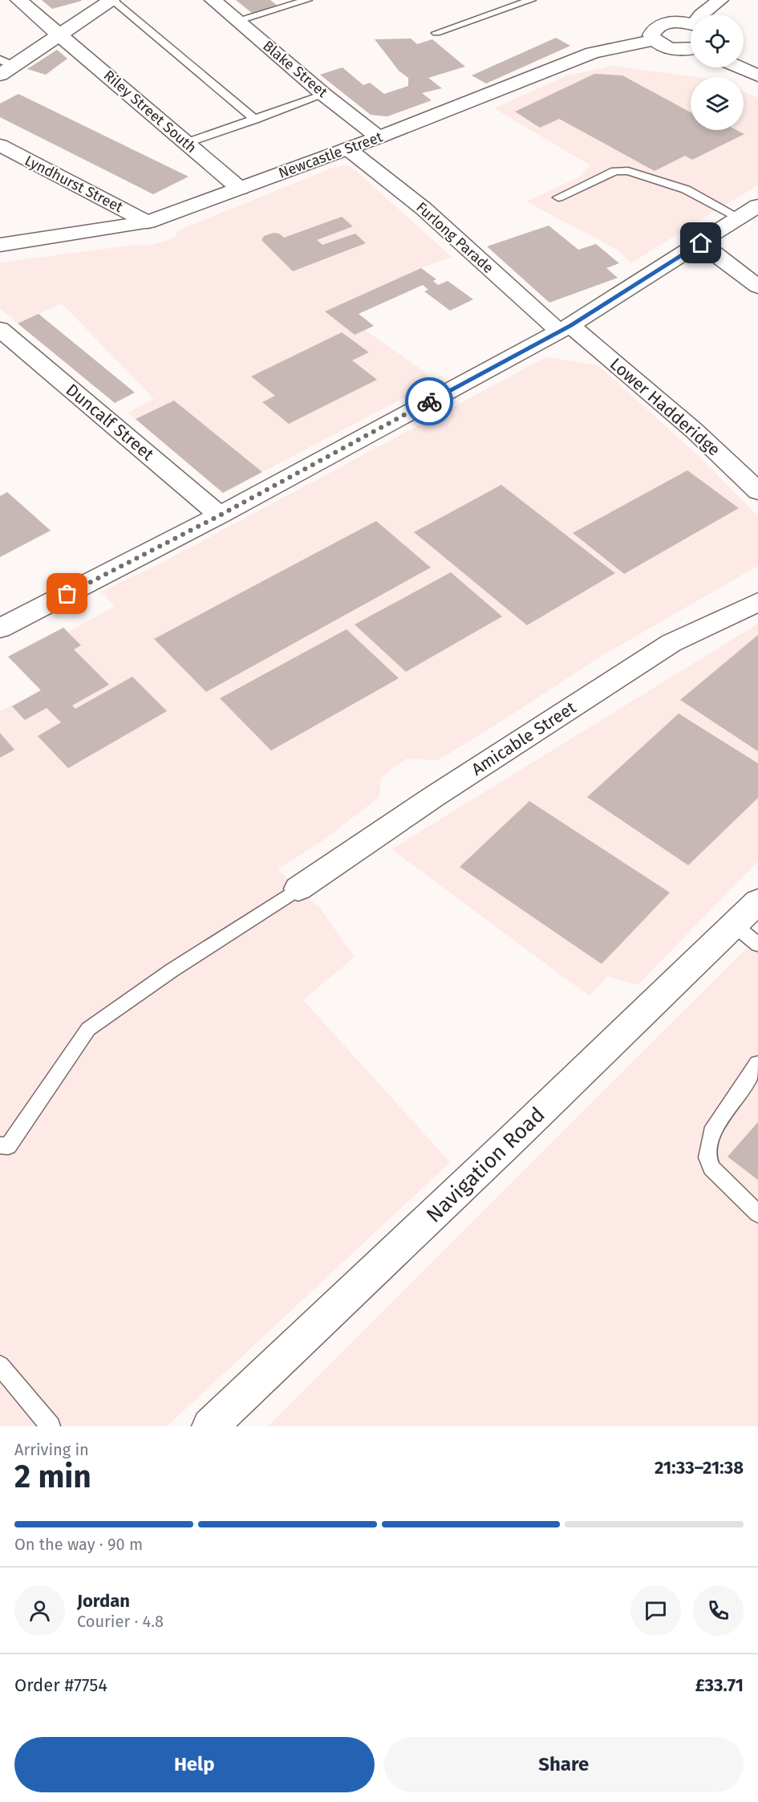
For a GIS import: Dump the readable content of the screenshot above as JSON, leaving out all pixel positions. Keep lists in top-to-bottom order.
{
  "streets": {
    "street": [
      "Blake Street",
      "Riley Street South",
      "Newcastle Street",
      "Lyndhurst Street",
      "Furlong Parade",
      "Lower Hadderidge",
      "Duncalf Street",
      "Amicable Street",
      "Navigation Road"
    ]
  },
  "crossings": [
    ["Blake Street", "Newcastle Street"],
    ["Riley Street South", "Newcastle Street"],
    ["Newcastle Street", "Lyndhurst Street"],
    ["Newcastle Street", "Furlong Parade"],
    ["Furlong Parade", "Lower Hadderidge"]
  ],
  "page": {
    "heading": ["2 min", "Arriving in", "21:33–21:38"],
    "panel": [
      "Jordan",
      "Courier · 4.8",
      "Order #7754",
      "£33.71"
    ],
    "bar": "On the way · 90 m",
    "buttons": ["Help", "Share"]
  }
}
